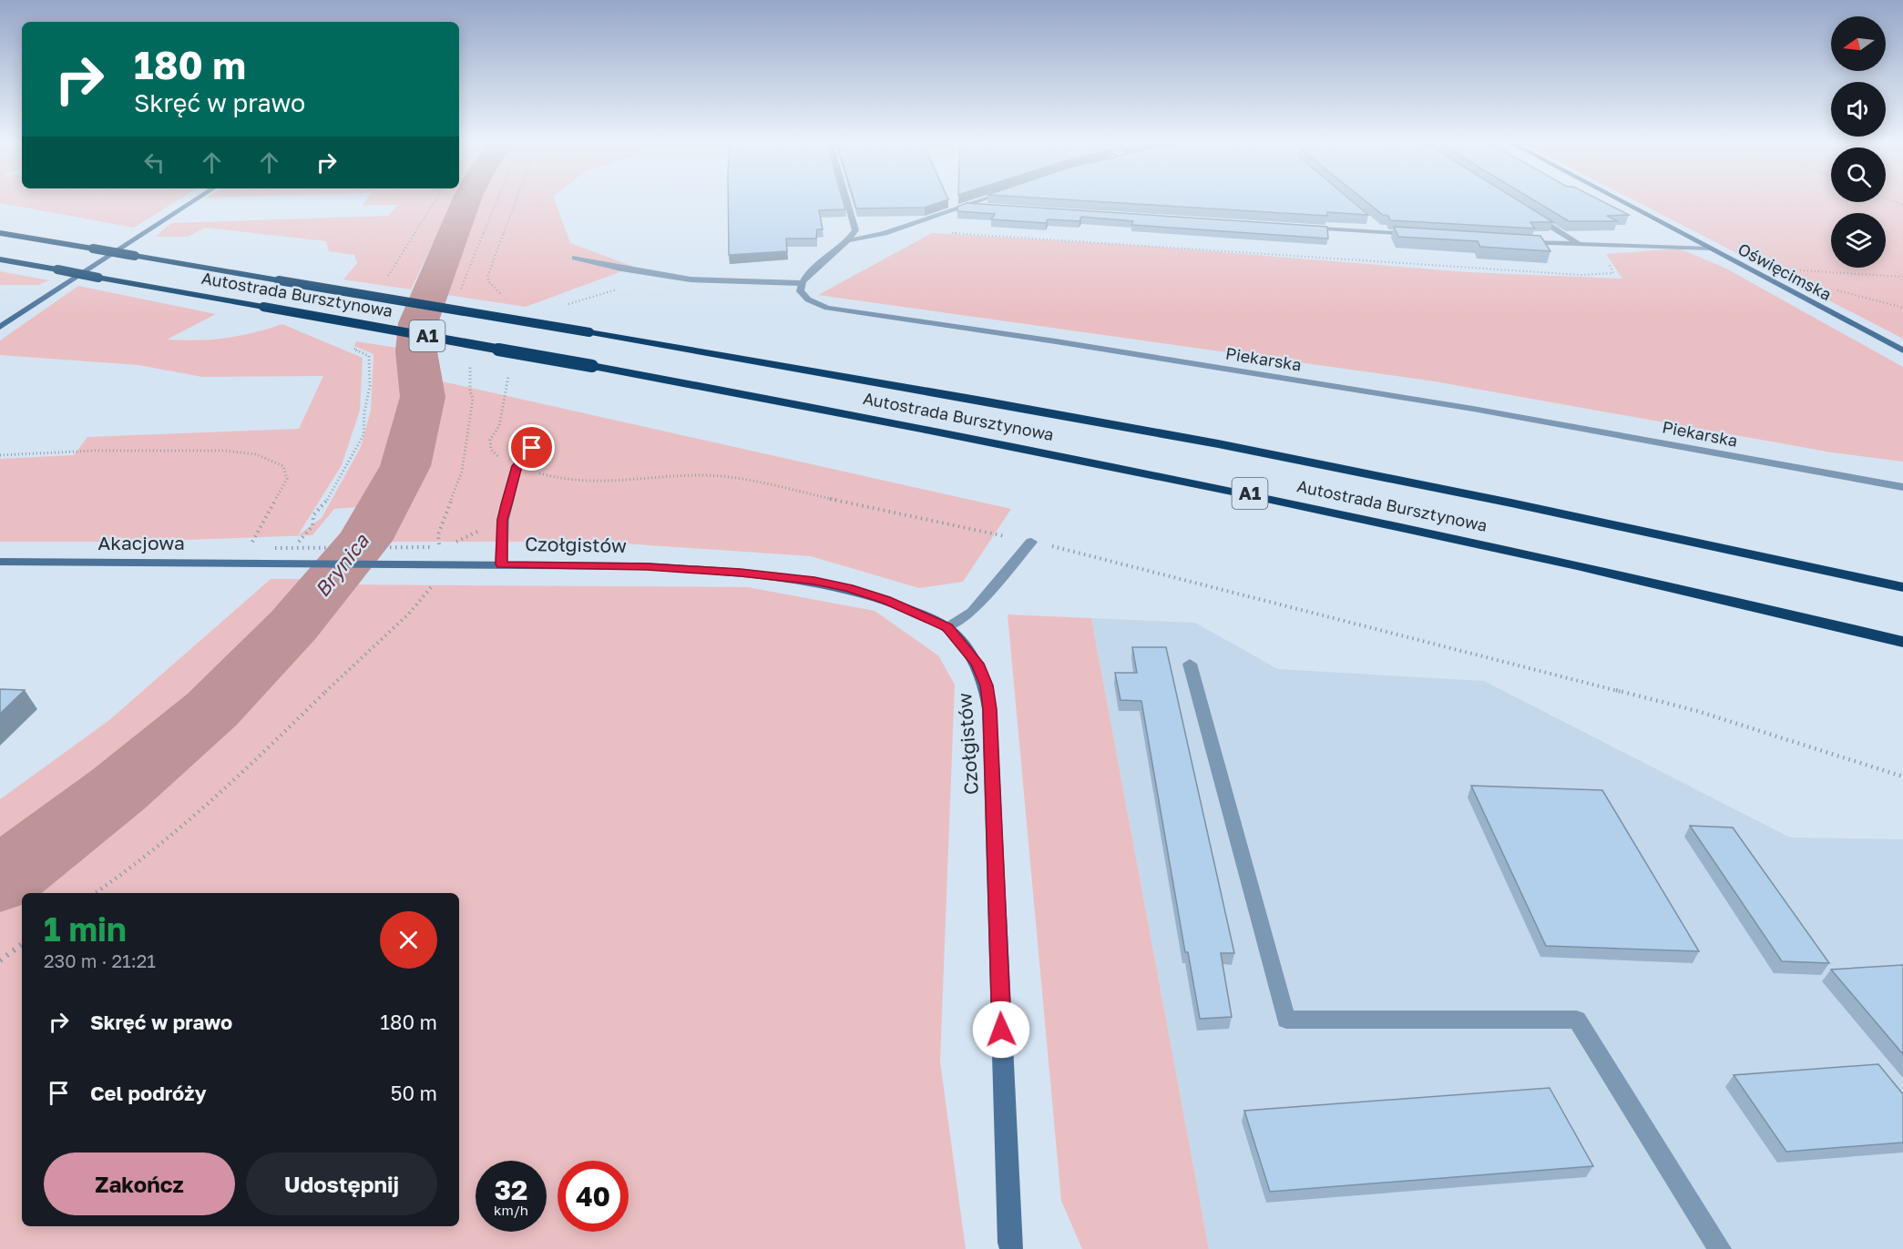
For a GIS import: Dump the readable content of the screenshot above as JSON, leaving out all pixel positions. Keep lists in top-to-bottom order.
{
  "streets": {
    "highway": ["Autostrada Bursztynowa", "A1"],
    "street": [
      "Oświęcimska",
      "Piekarska",
      "Akacjowa",
      "Czołgistów"
    ]
  },
  "crossings": [
    ["Akacjowa", "Czołgistów"]
  ],
  "water": ["Brynica"],
  "north": "left",
  "page": {
    "turn": ["180 m", "Skręć w prawo"],
    "heading": ["1 min", "230 m · 21:21"],
    "list": [
      {
        "name": "Skręć w prawo",
        "value": "180 m"
      },
      {
        "name": "Cel podróży",
        "value": "50 m"
      }
    ],
    "buttons": ["Zakończ", "Udostępnij"],
    "speed": "32 km/h",
    "limit": "40"
  }
}
